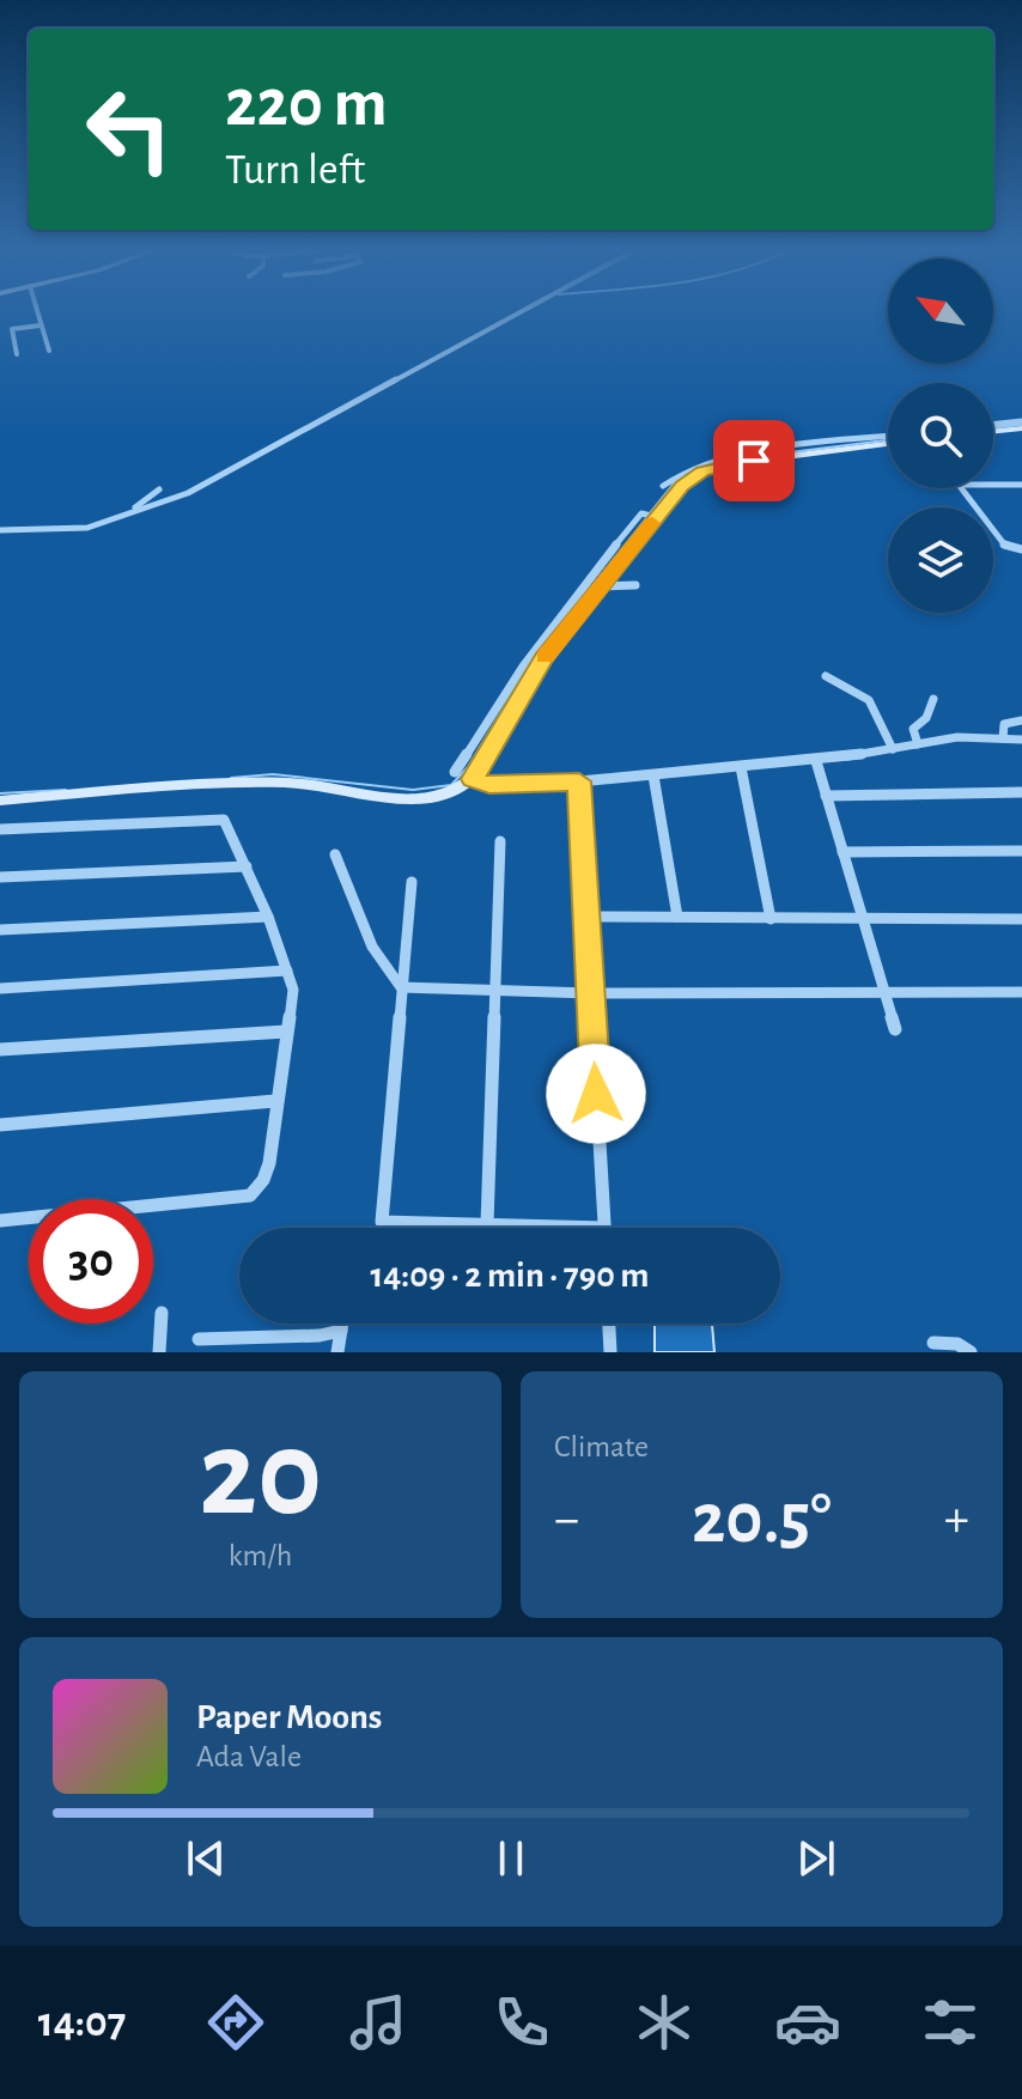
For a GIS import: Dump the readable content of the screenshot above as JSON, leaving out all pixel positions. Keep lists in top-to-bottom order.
{
  "north": "top left",
  "page": {
    "turn": ["220 m", "Turn left"],
    "limit": "30",
    "trip": "14:09 · 2 min · 790 m",
    "tile": [
      ["20", "km/h"],
      "Climate"
    ],
    "heat": ["−", "20.5°", "+"],
    "song": ["Paper Moons", "Ada Vale"],
    "tabs": "14:07"
  }
}
